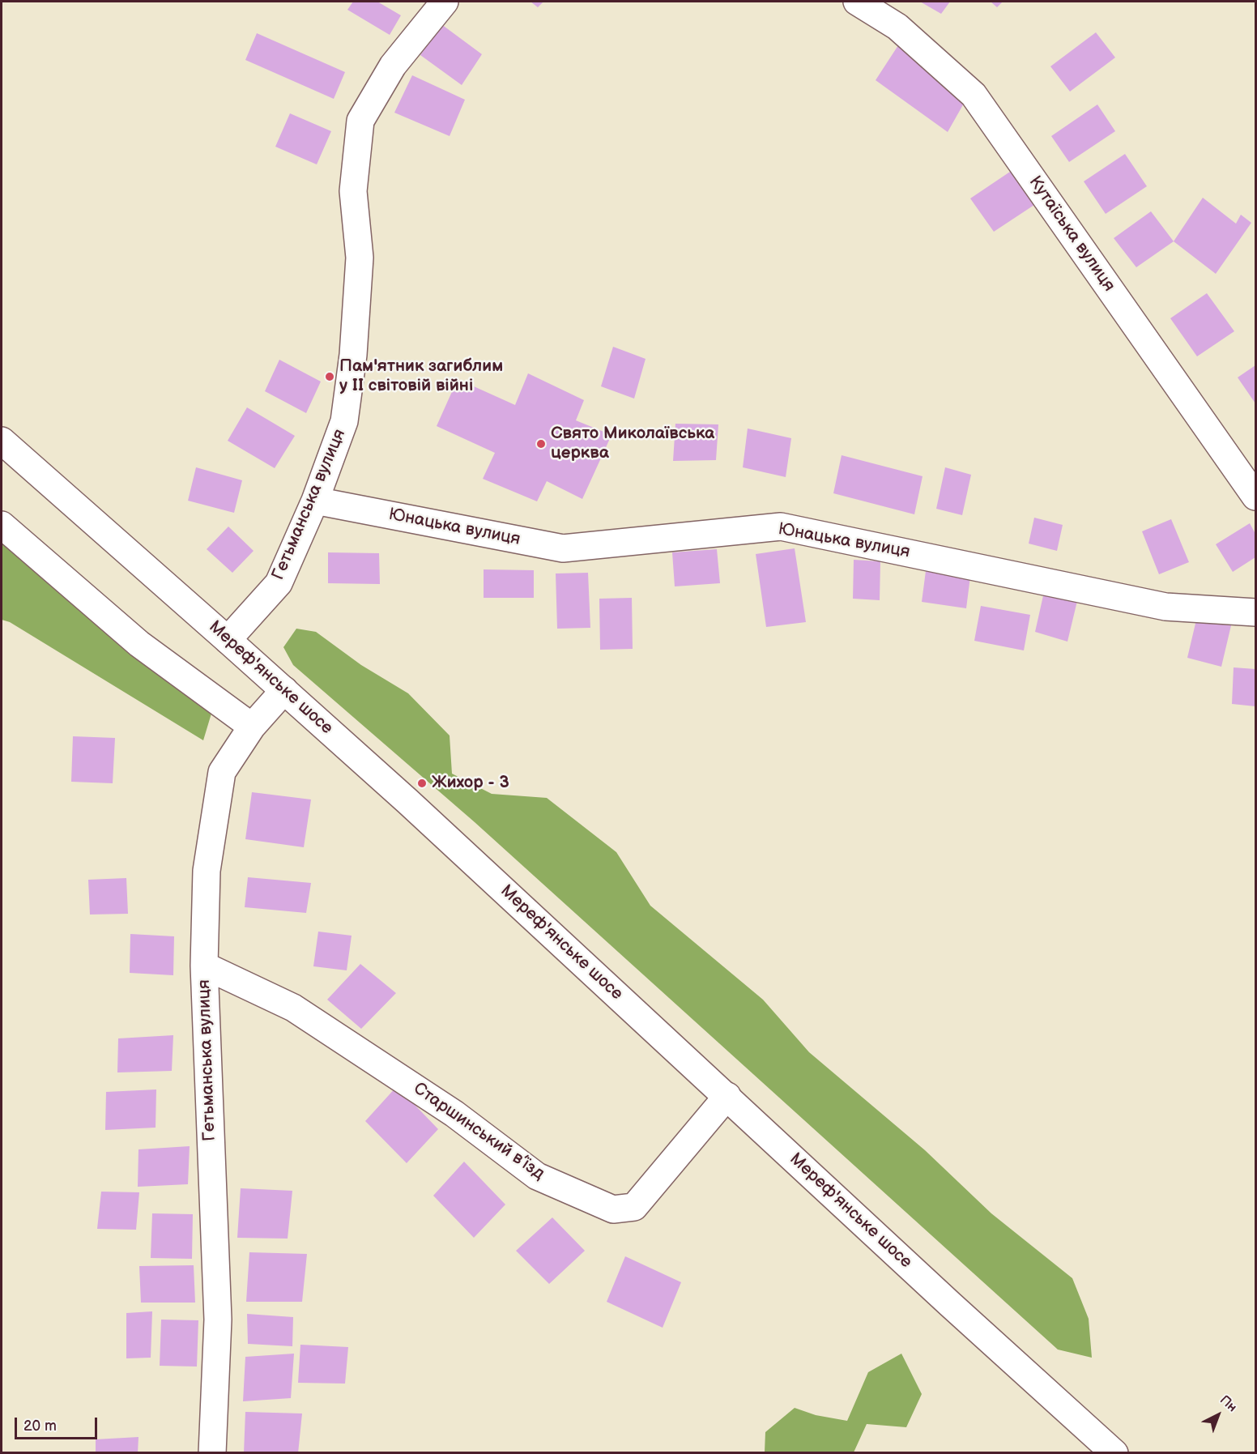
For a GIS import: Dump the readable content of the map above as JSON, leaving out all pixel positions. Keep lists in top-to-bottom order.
{
  "streets": {
    "main road": [
      "Кутаїська вулиця",
      "Гетьманська вулиця",
      "Юнацька вулиця",
      "Мереф'янське шосе",
      "Старшинський в’їзд"
    ]
  },
  "crossings": [
    ["Гетьманська вулиця", "Юнацька вулиця"],
    ["Гетьманська вулиця", "Мереф'янське шосе"],
    ["Гетьманська вулиця", "Старшинський в’їзд"],
    ["Мереф'янське шосе", "Старшинський в’їзд"]
  ],
  "places": ["Пам'ятник загиблим у II світовій війні", "Свято Миколаївська церква", "Жихор - 3"],
  "scale_bar": "20 m",
  "north": "top right"
}
